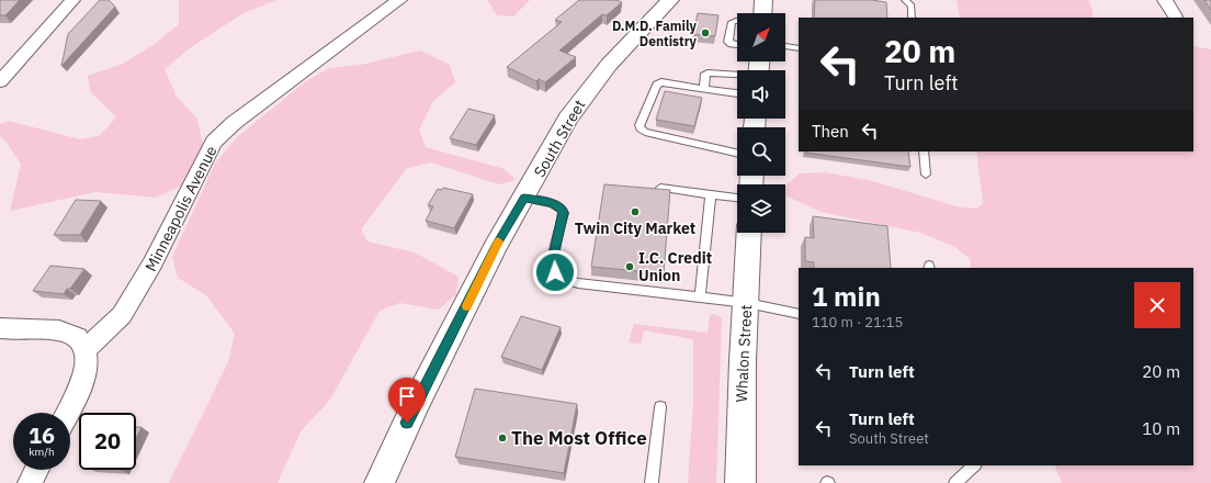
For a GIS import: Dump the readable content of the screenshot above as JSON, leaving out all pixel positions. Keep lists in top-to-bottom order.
{
  "streets": {
    "street": ["South Street", "Minneapolis Avenue", "Whalon Street"]
  },
  "places": [
    "D.M.D. Family Dentistry",
    "Twin City Market",
    "I.C. Credit Union",
    "The Most Office"
  ],
  "north": "top right",
  "page": {
    "turn": ["20 m", "Turn left"],
    "then": "Then",
    "heading": ["1 min", "110 m · 21:15"],
    "list": [
      {
        "name": "Turn left",
        "value": "20 m"
      },
      {
        "name": "Turn left",
        "note": "South Street",
        "value": "10 m"
      }
    ],
    "speed": "16 km/h",
    "limit": "20"
  }
}
